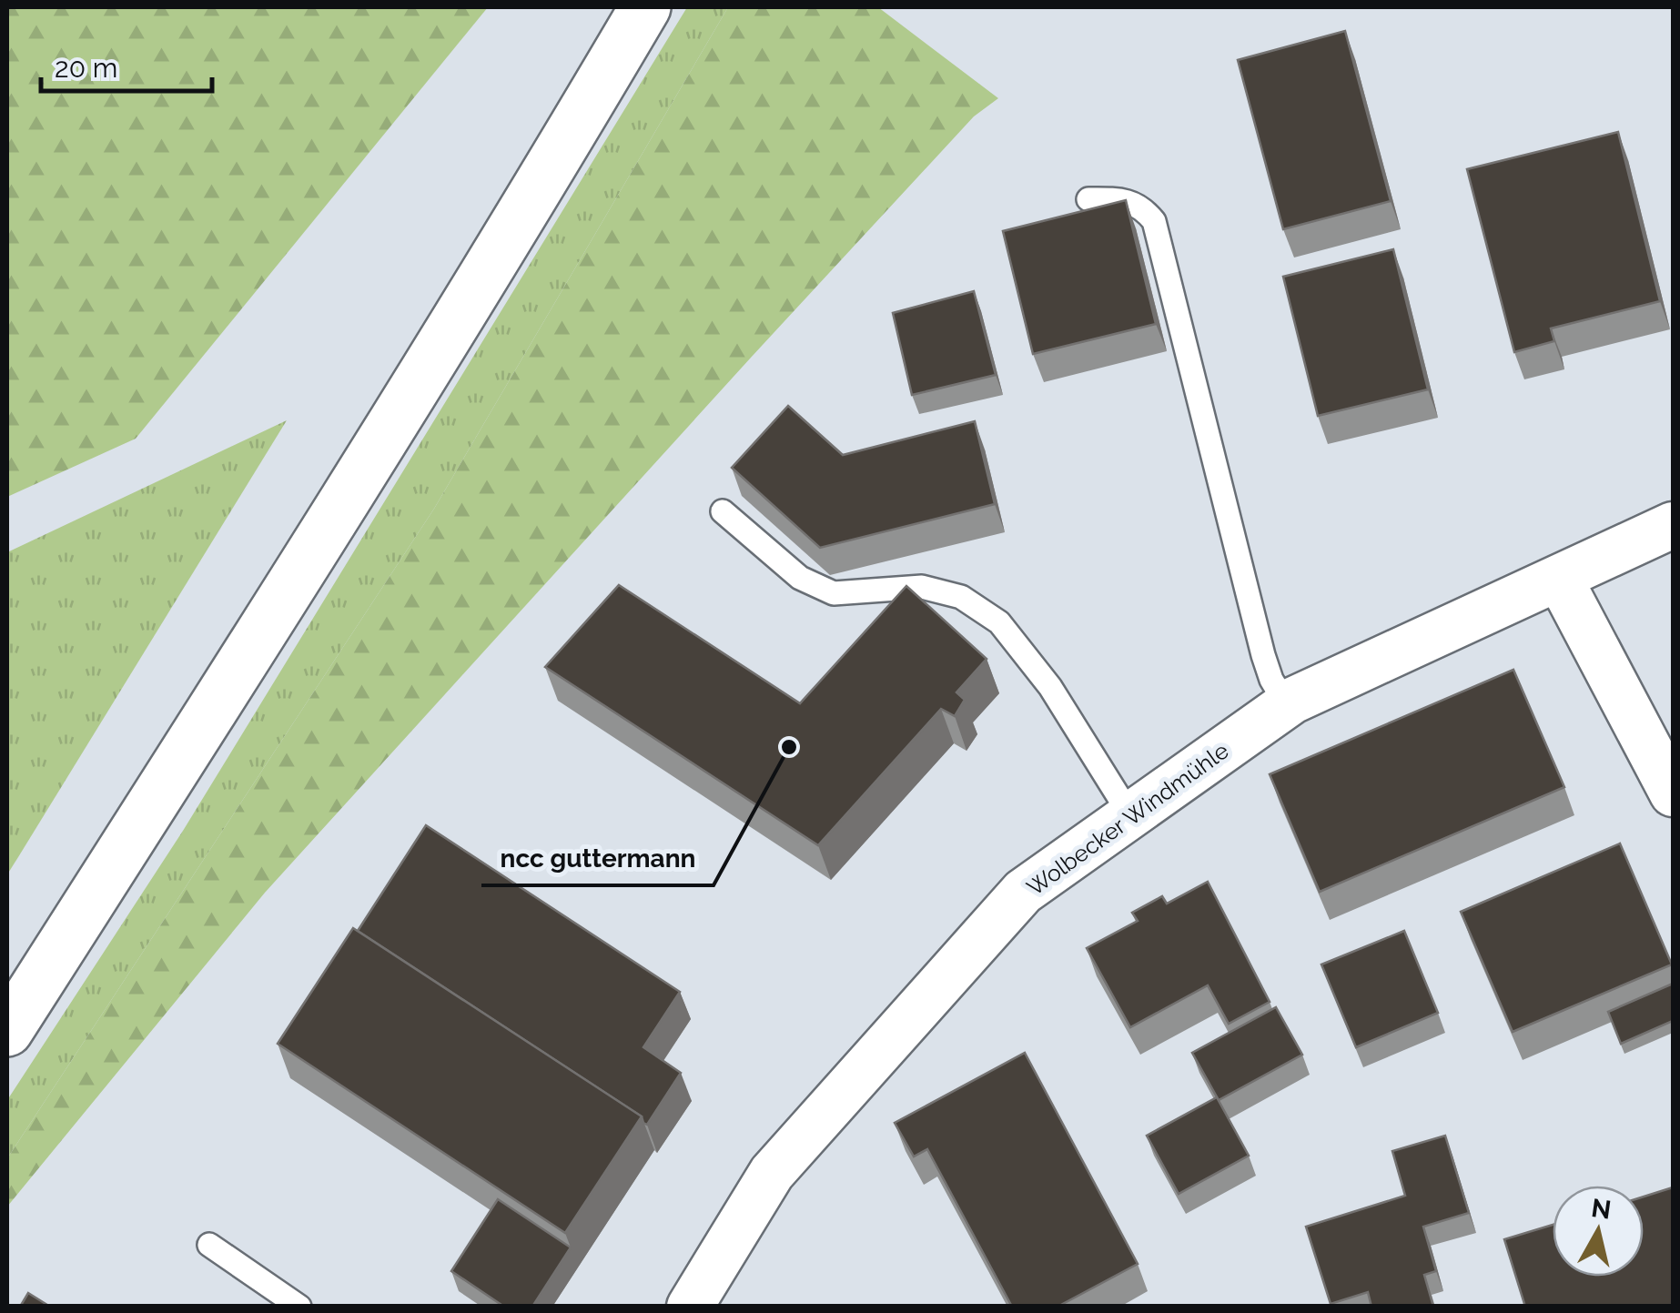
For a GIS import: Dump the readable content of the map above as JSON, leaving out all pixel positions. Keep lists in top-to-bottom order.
{
  "streets": {
    "street": ["Wolbecker Windmühle"]
  },
  "places": ["ncc guttermann"],
  "scale_bar": "20 m",
  "north": "top"
}
